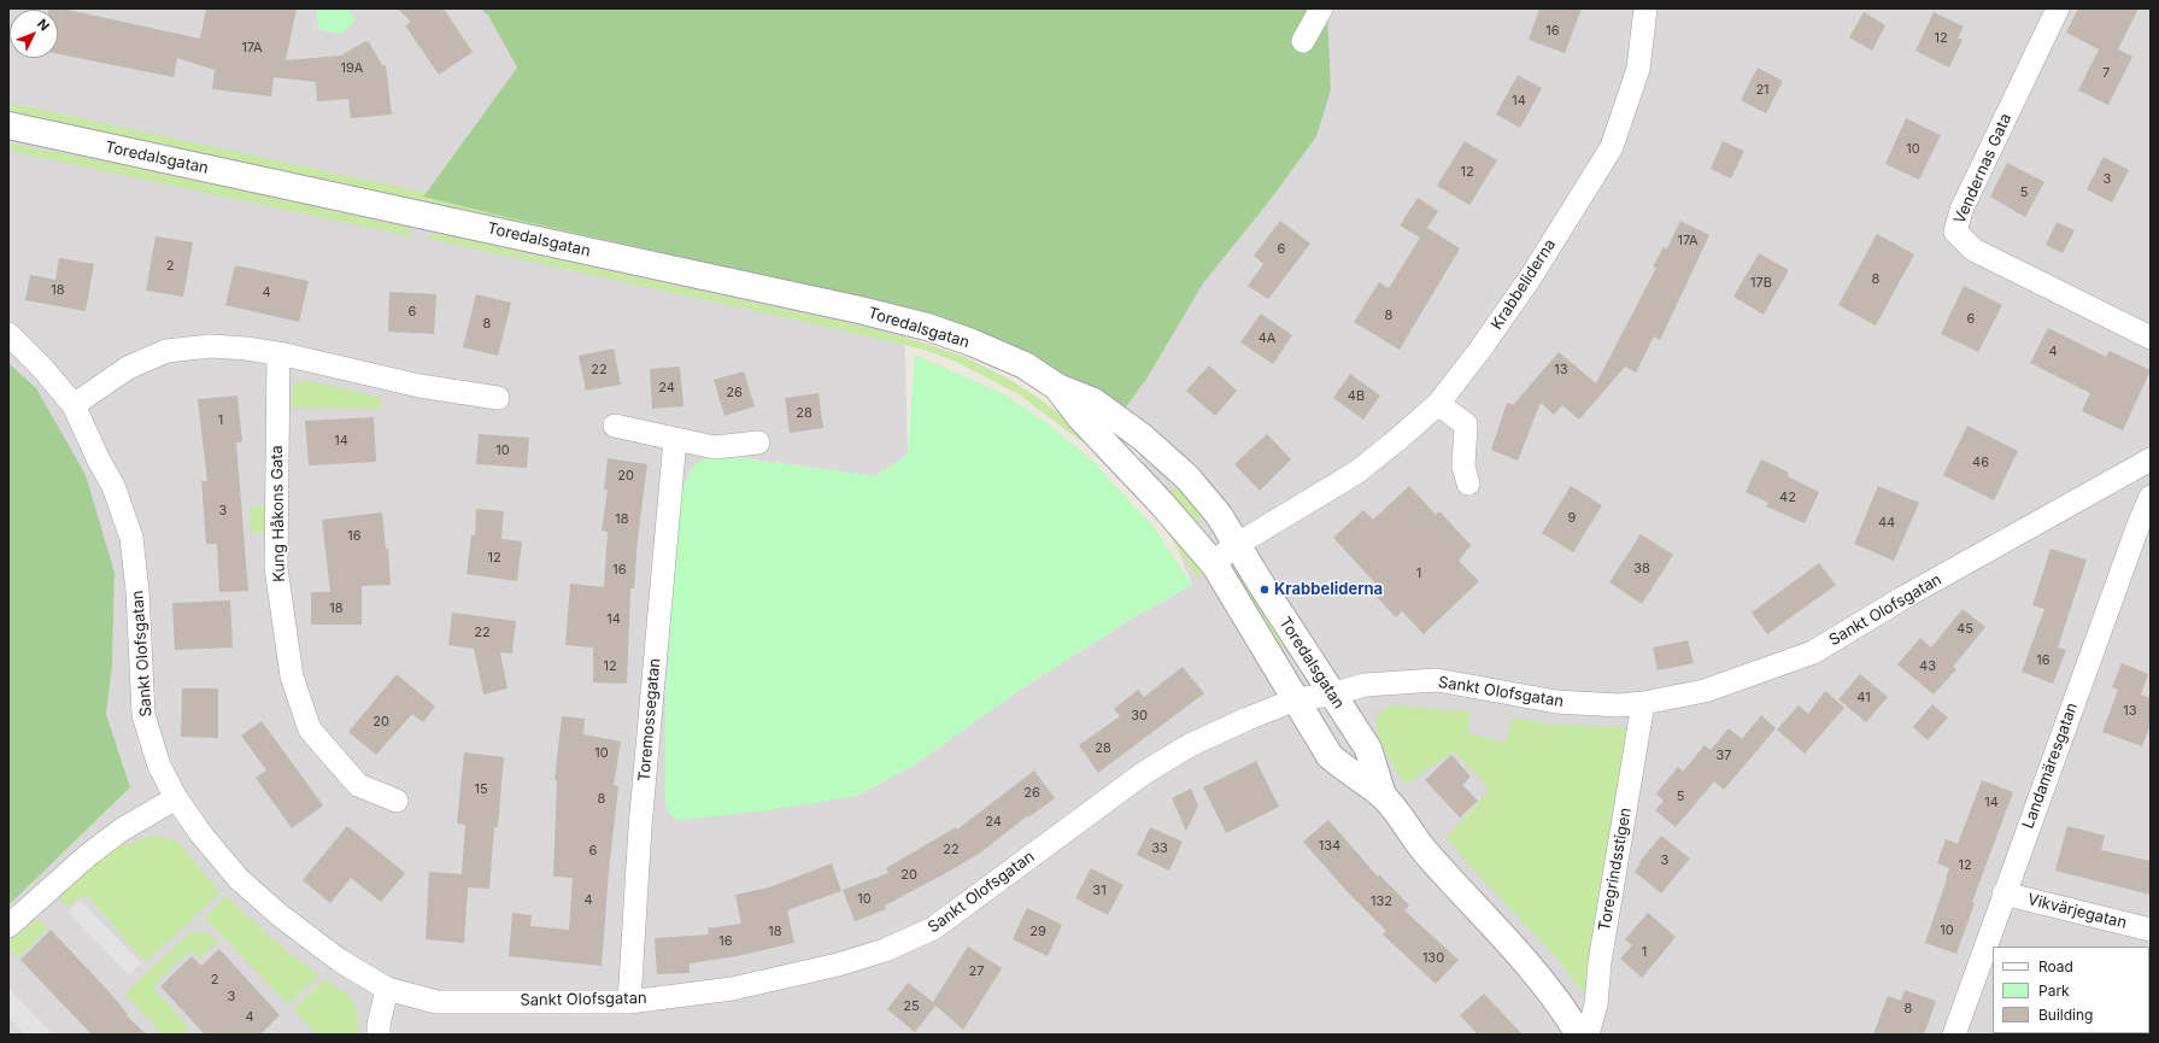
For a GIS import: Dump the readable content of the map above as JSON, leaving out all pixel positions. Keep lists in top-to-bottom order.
{
  "streets": {
    "street": [
      "Toredalsgatan",
      "Vendernas Gata",
      "Krabbeliderna",
      "Kung Håkons Gata",
      "Sankt Olofsgatan",
      "Toremossegatan",
      "Landamäresgatan",
      "Toregrindsstigen",
      "Vikvärjegatan"
    ]
  },
  "crossings": [
    ["Toredalsgatan", "Krabbeliderna"],
    ["Toredalsgatan", "Sankt Olofsgatan"],
    ["Sankt Olofsgatan", "Toremossegatan"],
    ["Sankt Olofsgatan", "Toregrindsstigen"],
    ["Landamäresgatan", "Vikvärjegatan"]
  ],
  "places": ["Krabbeliderna"],
  "house_numbers": [
    "16",
    "12",
    "17A",
    "19A",
    "7",
    "21",
    "14",
    "10",
    "12",
    "3",
    "5",
    "17A",
    "6",
    "2",
    "8",
    "17B",
    "18",
    "4",
    "6",
    "8",
    "6",
    "8",
    "4A",
    "4",
    "22",
    "13",
    "24",
    "26",
    "4B",
    "28",
    "1",
    "14",
    "10",
    "46",
    "20",
    "42",
    "3",
    "9",
    "18",
    "44",
    "16",
    "12",
    "38",
    "16",
    "1",
    "18",
    "14",
    "45",
    "22",
    "16",
    "12",
    "43",
    "41",
    "13",
    "30",
    "20",
    "28",
    "10",
    "37",
    "15",
    "26",
    "5",
    "8",
    "14",
    "24",
    "134",
    "33",
    "22",
    "6",
    "3",
    "12",
    "20",
    "31",
    "10",
    "4",
    "132",
    "10",
    "18",
    "29",
    "16",
    "1",
    "130",
    "27",
    "2",
    "3",
    "25",
    "8",
    "4"
  ],
  "legend": ["Road", "Park", "Building"],
  "north": "top right"
}
